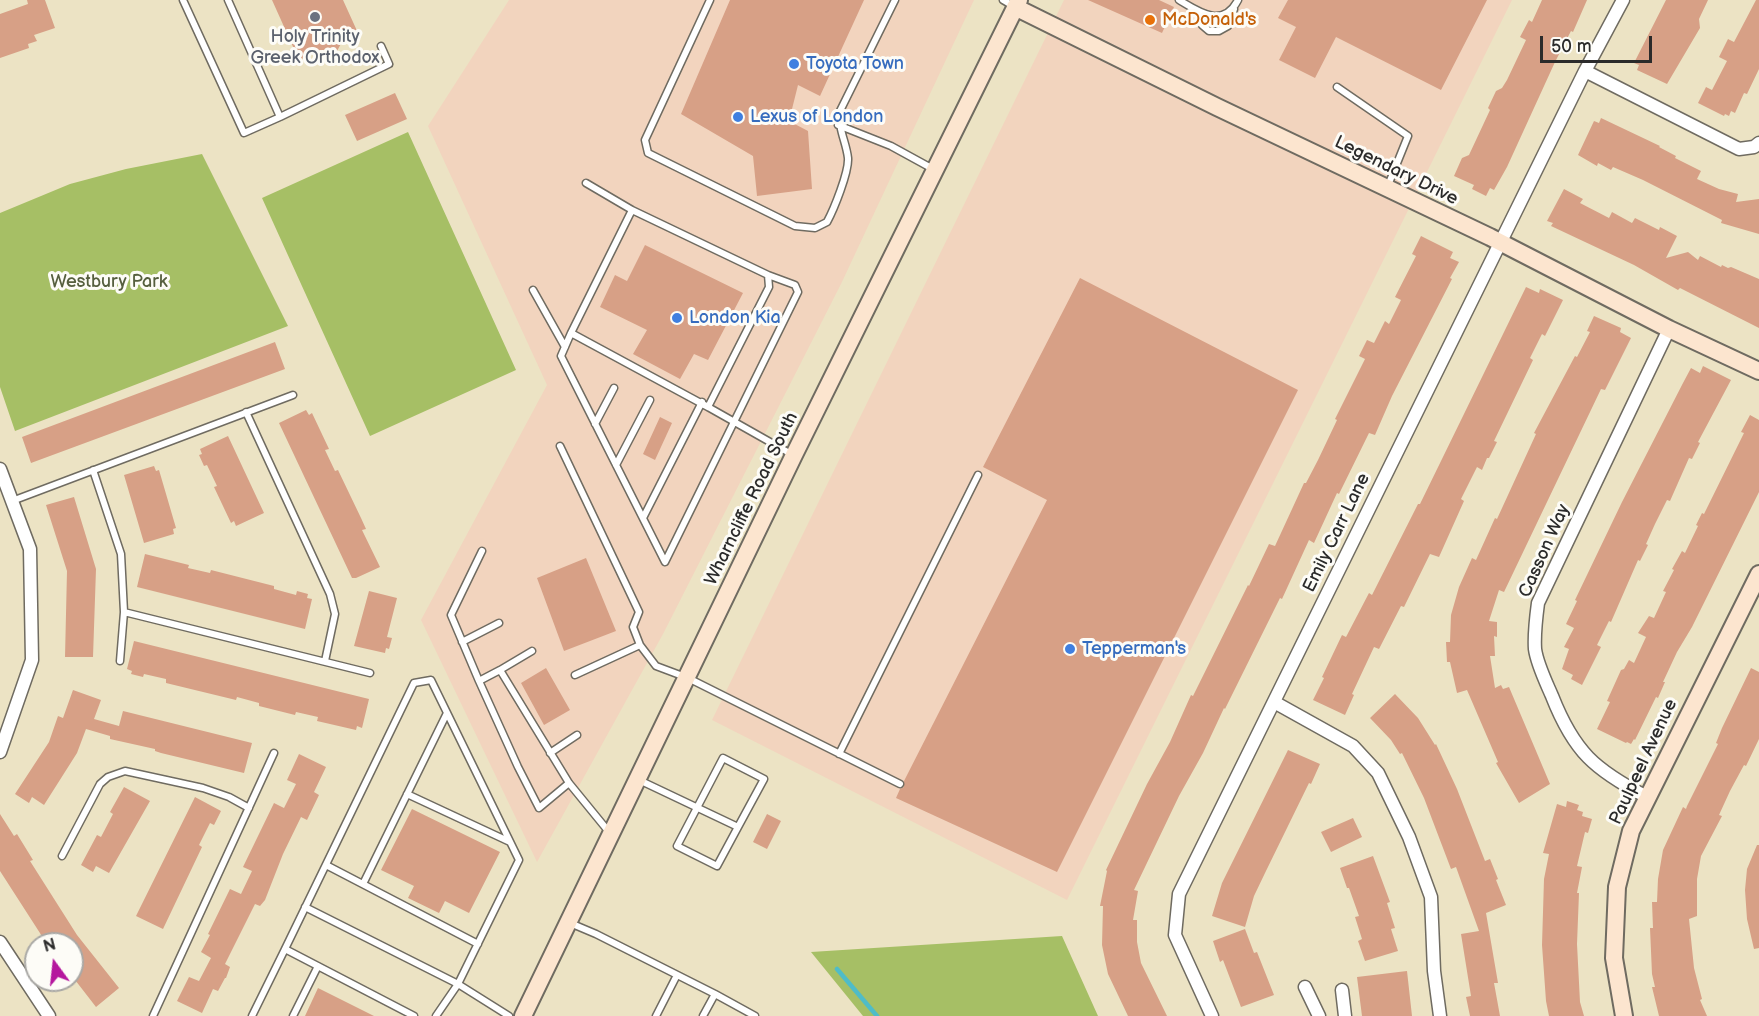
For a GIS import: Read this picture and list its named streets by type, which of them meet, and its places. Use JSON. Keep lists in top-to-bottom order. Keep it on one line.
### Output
{"streets":{"street":["Legendary Drive","Wharncliffe Road South","Emily Carr Lane","Casson Way","Paulpeel Avenue"]},"crossings":[["Legendary Drive","Wharncliffe Road South"],["Legendary Drive","Emily Carr Lane"],["Legendary Drive","Casson Way"],["Casson Way","Paulpeel Avenue"]],"parks":["Westbury Park"],"places":["Holy Trinity Greek Orthodox","McDonald's","Toyota Town","Lexus of London","London Kia","Tepperman's"],"scale_bar":"50 m","north":"top"}
